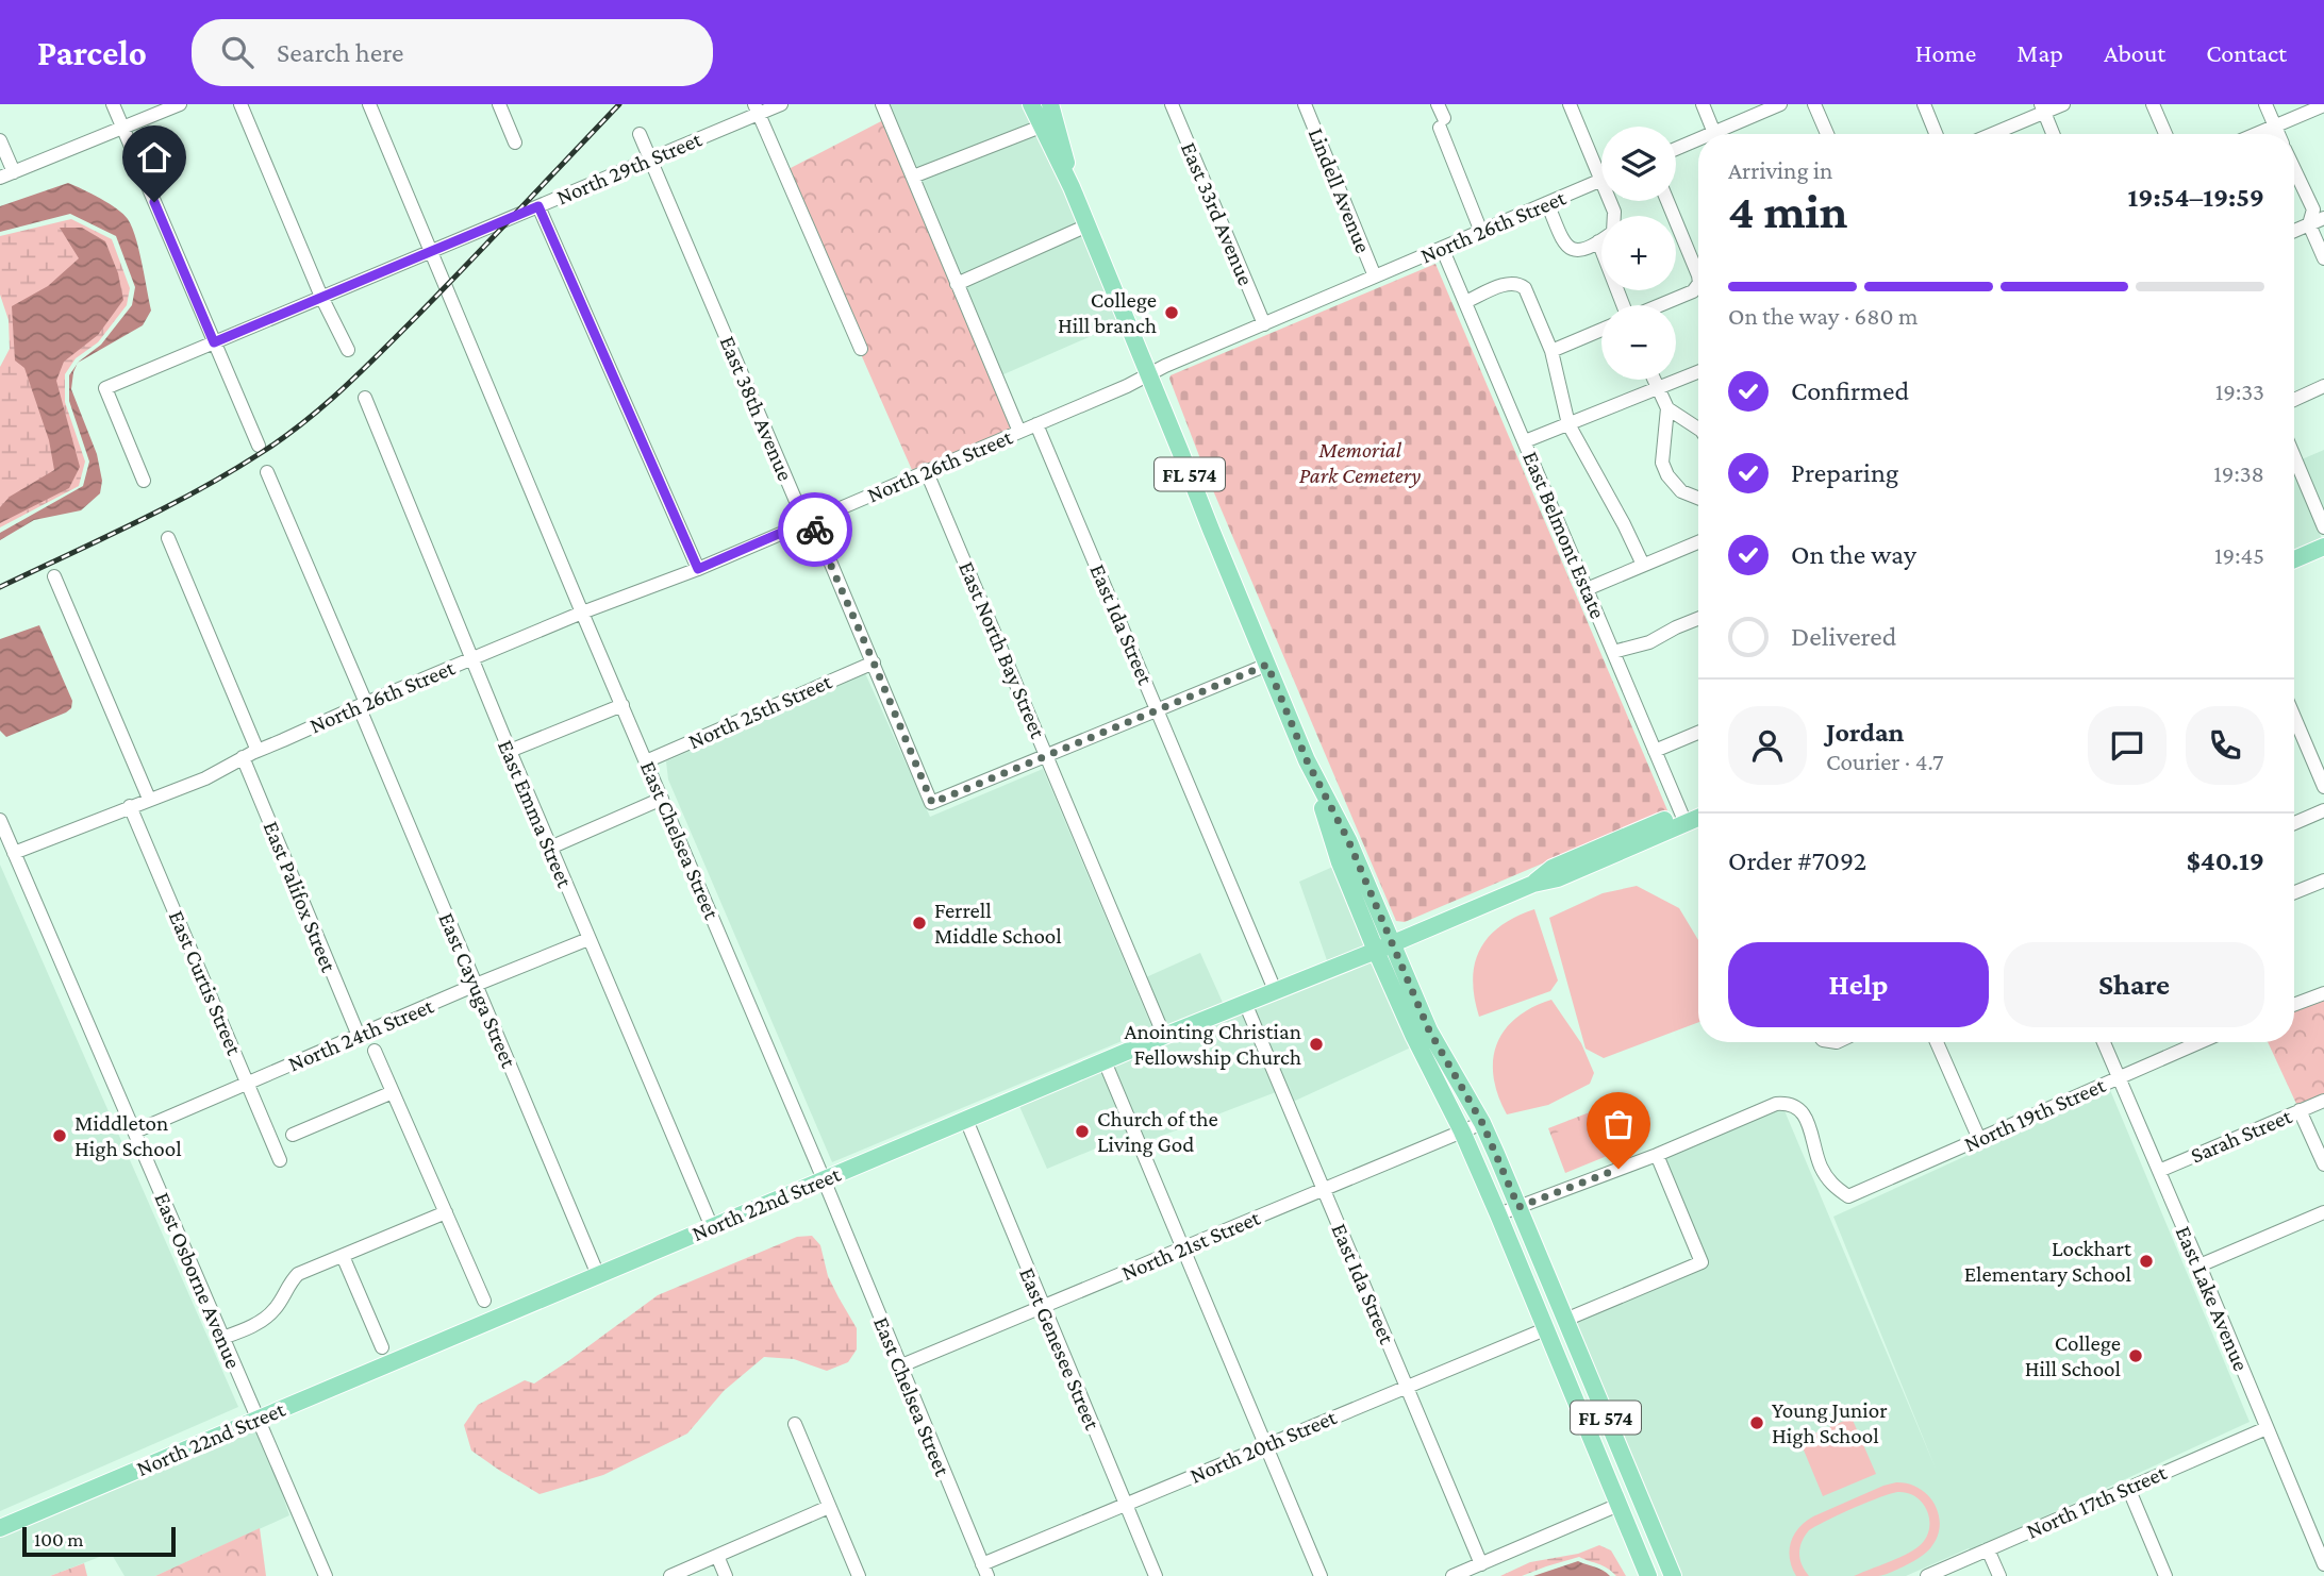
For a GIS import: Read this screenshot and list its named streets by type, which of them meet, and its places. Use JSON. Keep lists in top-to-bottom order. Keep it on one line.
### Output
{"streets":{"main road":["FL 574","North 22nd Street"],"street":["North 29th Street","Lindell Avenue","East 33rd Avenue","North 26th Street","East 38th Avenue","East Belmont Estate","East Ida Street","East North Bay Street","North 25th Street","East Emma Street","East Chelsea Street","East Palifox Street","East Curtis Street","East Cayuga Street","North 24th Street","North 19th Street","Sarah Street","North 21st Street","East Osborne Avenue","East Lake Avenue","East Genesee Street","North 20th Street","North 17th Street"]},"crossings":[["North 29th Street","East 38th Avenue"],["North 29th Street","East Chelsea Street"],["Lindell Avenue","North 26th Street"],["East 33rd Avenue","North 26th Street"],["North 26th Street","East 38th Avenue"],["North 26th Street","FL 574"],["North 26th Street","East Belmont Estate"],["North 26th Street","East Ida Street"],["North 26th Street","East North Bay Street"],["North 26th Street","East Emma Street"],["North 26th Street","East Chelsea Street"],["North 26th Street","East Palifox Street"],["North 26th Street","East Curtis Street"],["North 26th Street","East Cayuga Street"],["North 26th Street","East Osborne Avenue"],["East 38th Avenue","East North Bay Street"],["East 38th Avenue","North 25th Street"],["FL 574","North 22nd Street"],["FL 574","North 21st Street"],["FL 574","North 20th Street"],["East Belmont Estate","North 22nd Street"],["East Ida Street","North 22nd Street"],["East Ida Street","North 21st Street"],["East Ida Street","North 20th Street"],["East North Bay Street","North 22nd Street"],["North 25th Street","East Chelsea Street"],["East Emma Street","North 24th Street"],["East Emma Street","North 22nd Street"],["East Chelsea Street","North 22nd Street"],["East Chelsea Street","North 21st Street"],["East Chelsea Street","North 20th Street"],["East Palifox Street","North 24th Street"],["East Curtis Street","North 24th Street"],["East Cayuga Street","North 24th Street"],["East Cayuga Street","North 22nd Street"],["North 24th Street","East Osborne Avenue"],["North 19th Street","East Lake Avenue"],["Sarah Street","East Lake Avenue"],["North 22nd Street","East Osborne Avenue"],["North 22nd Street","East Genesee Street"],["North 21st Street","East Genesee Street"],["East Lake Avenue","North 17th Street"],["East Genesee Street","North 20th Street"]],"parks":["Memorial Park Cemetery"],"places":["College Hill branch","Ferrell Middle School","Anointing Christian Fellowship Church","Church of the Living God","Middleton High School","Lockhart Elementary School","College Hill School","Young Junior High School"],"scale_bar":"100 m","page":{"header":"Parcelo","search":"Search here","nav":["Home","Map","About","Contact"],"map_buttons":["+","−"],"heading":["4 min","Arriving in","19:54–19:59"],"panel":["Jordan","Courier · 4.7","Order #7092","$40.19"],"bar":"On the way · 680 m","list":[["Confirmed","19:33"],["Preparing","19:38"],["On the way","19:45"],"Delivered"],"buttons":["Help","Share"],"scale":"100 m"}}
